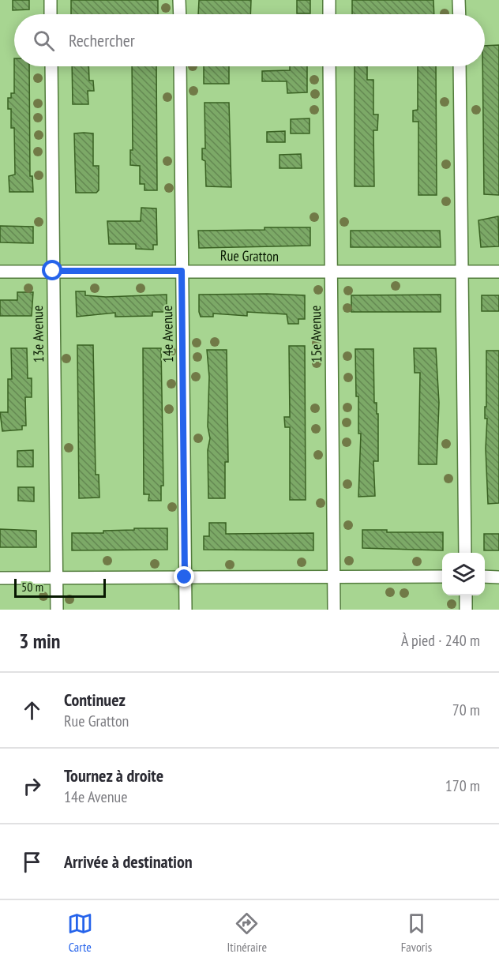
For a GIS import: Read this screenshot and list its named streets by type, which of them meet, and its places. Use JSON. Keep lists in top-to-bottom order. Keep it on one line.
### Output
{"streets":{"street":["Rue Gratton","13e Avenue","14e Avenue","15e Avenue"]},"crossings":[["Rue Gratton","13e Avenue"],["Rue Gratton","14e Avenue"],["Rue Gratton","15e Avenue"]],"scale_bar":"50 m","page":{"search":"Rechercher","scale":"50 m","heading":["3 min","À pied · 240 m"],"list":[["Continuez","Rue Gratton","70 m"],["Tournez à droite","14e Avenue","170 m"],"Arrivée à destination"],"nav":["Carte","Itinéraire","Favoris"]}}
